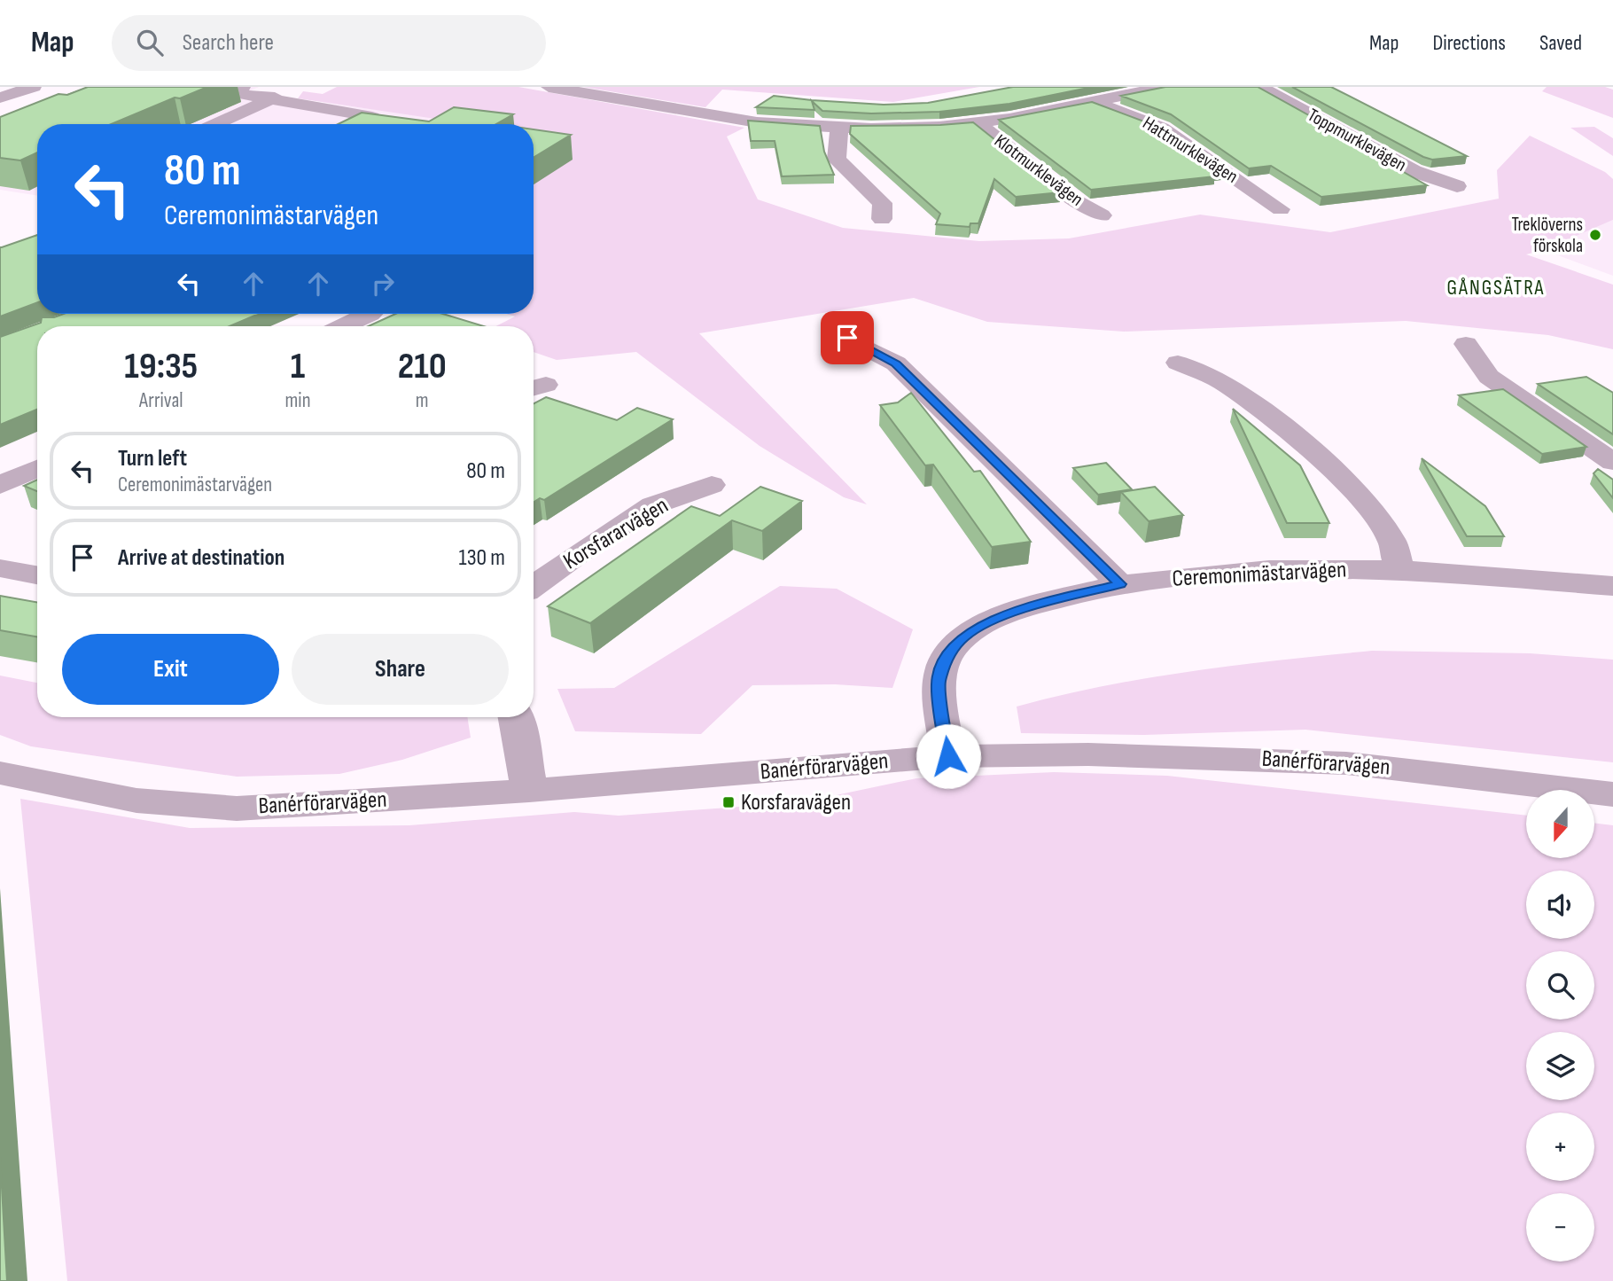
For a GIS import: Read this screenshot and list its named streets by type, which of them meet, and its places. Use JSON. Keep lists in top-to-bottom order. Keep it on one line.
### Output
{"streets":{"street":["Toppmurklevägen","Hattmurklevägen","Klotmurklevägen","Korsfararvägen","Ceremonimästarvägen","Banérförarvägen"]},"crossings":[["Ceremonimästarvägen","Banérförarvägen"]],"districts":["GÅNGSÄTRA"],"places":{"other":["Treklöverns förskola"],"transit":["Korsfaravägen"]},"north":"bottom","page":{"header":"Map","search":"Search here","nav":["Map","Directions","Saved"],"turn":["80 m","Ceremonimästarvägen"],"eta":["19:35","Arrival","1","min","210","m"],"list":[{"name":"Turn left","note":"Ceremonimästarvägen","value":"80 m"},{"name":"Arrive at destination","value":"130 m"}],"buttons":["Exit","Share"],"map_buttons":["+","−"]}}
